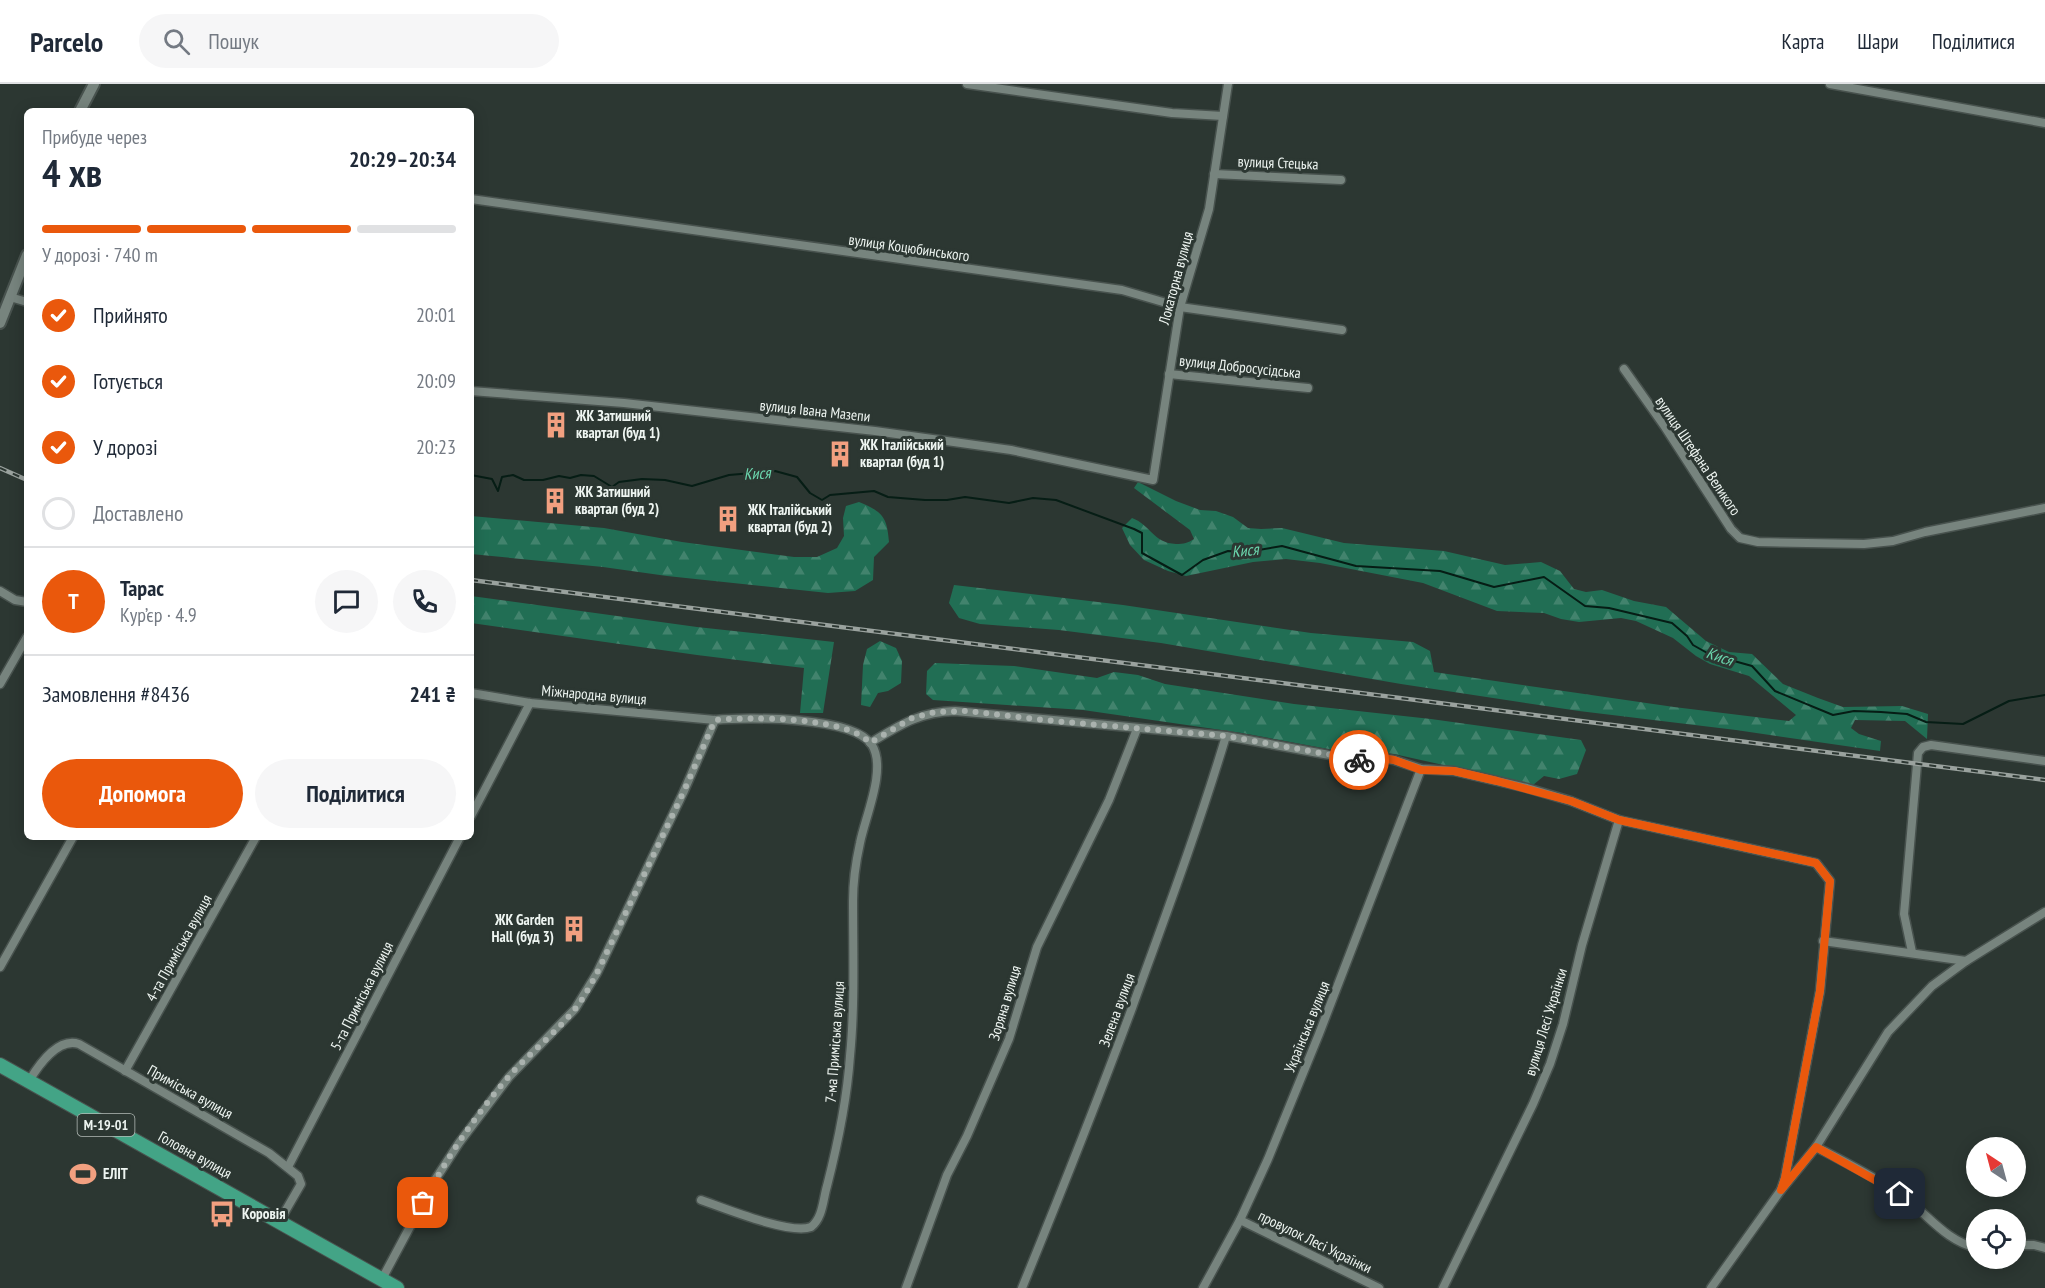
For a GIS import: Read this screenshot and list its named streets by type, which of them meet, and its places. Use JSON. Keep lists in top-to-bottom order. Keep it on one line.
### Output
{"streets":{"main road":["М-19-01","Головна вулиця"],"street":["вулиця Стецька","вулиця Коцюбинського","Локаторна вулиця","вулиця Добросусідська","вулиця Івана Мазепи","вулиця Штефана Великого","Міжнародна вулиця","4-та Приміська вулиця","5-та Приміська вулиця","Зоряна вулиця","Зелена вулиця","вулиця Лесі Українки","Українська вулиця","7-ма Приміська вулиця","Приміська вулиця","провулок Лесі Українки"]},"crossings":[["вулиця Стецька","Локаторна вулиця"],["вулиця Коцюбинського","Локаторна вулиця"],["Локаторна вулиця","вулиця Добросусідська"],["Локаторна вулиця","вулиця Івана Мазепи"],["Міжнародна вулиця","7-ма Приміська вулиця"],["4-та Приміська вулиця","Приміська вулиця"],["5-та Приміська вулиця","Приміська вулиця"],["Українська вулиця","провулок Лесі Українки"],["Приміська вулиця","Головна вулиця"],["М-19-01","Головна вулиця"]],"water":["Кися"],"places":{"building":["ЖК Затишний квартал (буд 1)","ЖК Італійський квартал (буд 1)","ЖК Затишний квартал (буд 2)","ЖК Італійський квартал (буд 2)","ЖК Garden Hall (буд 3)"],"sports":["ЕЛІТ"],"bus stop":["Коровія"]},"north":"top left","page":{"header":"Parcelo","search":"Пошук","nav":["Карта","Шари","Поділитися"],"heading":["4 хв","Прибуде через","20:29–20:34"],"panel":["Тарас","Кур’єр · 4.9","Замовлення #8436","241 ₴"],"bar":"У дорозі · 740 m","list":[["Прийнято","20:01"],["Готується","20:09"],["У дорозі","20:23"],"Доставлено"],"round":"Т","buttons":["Допомога","Поділитися"]}}
